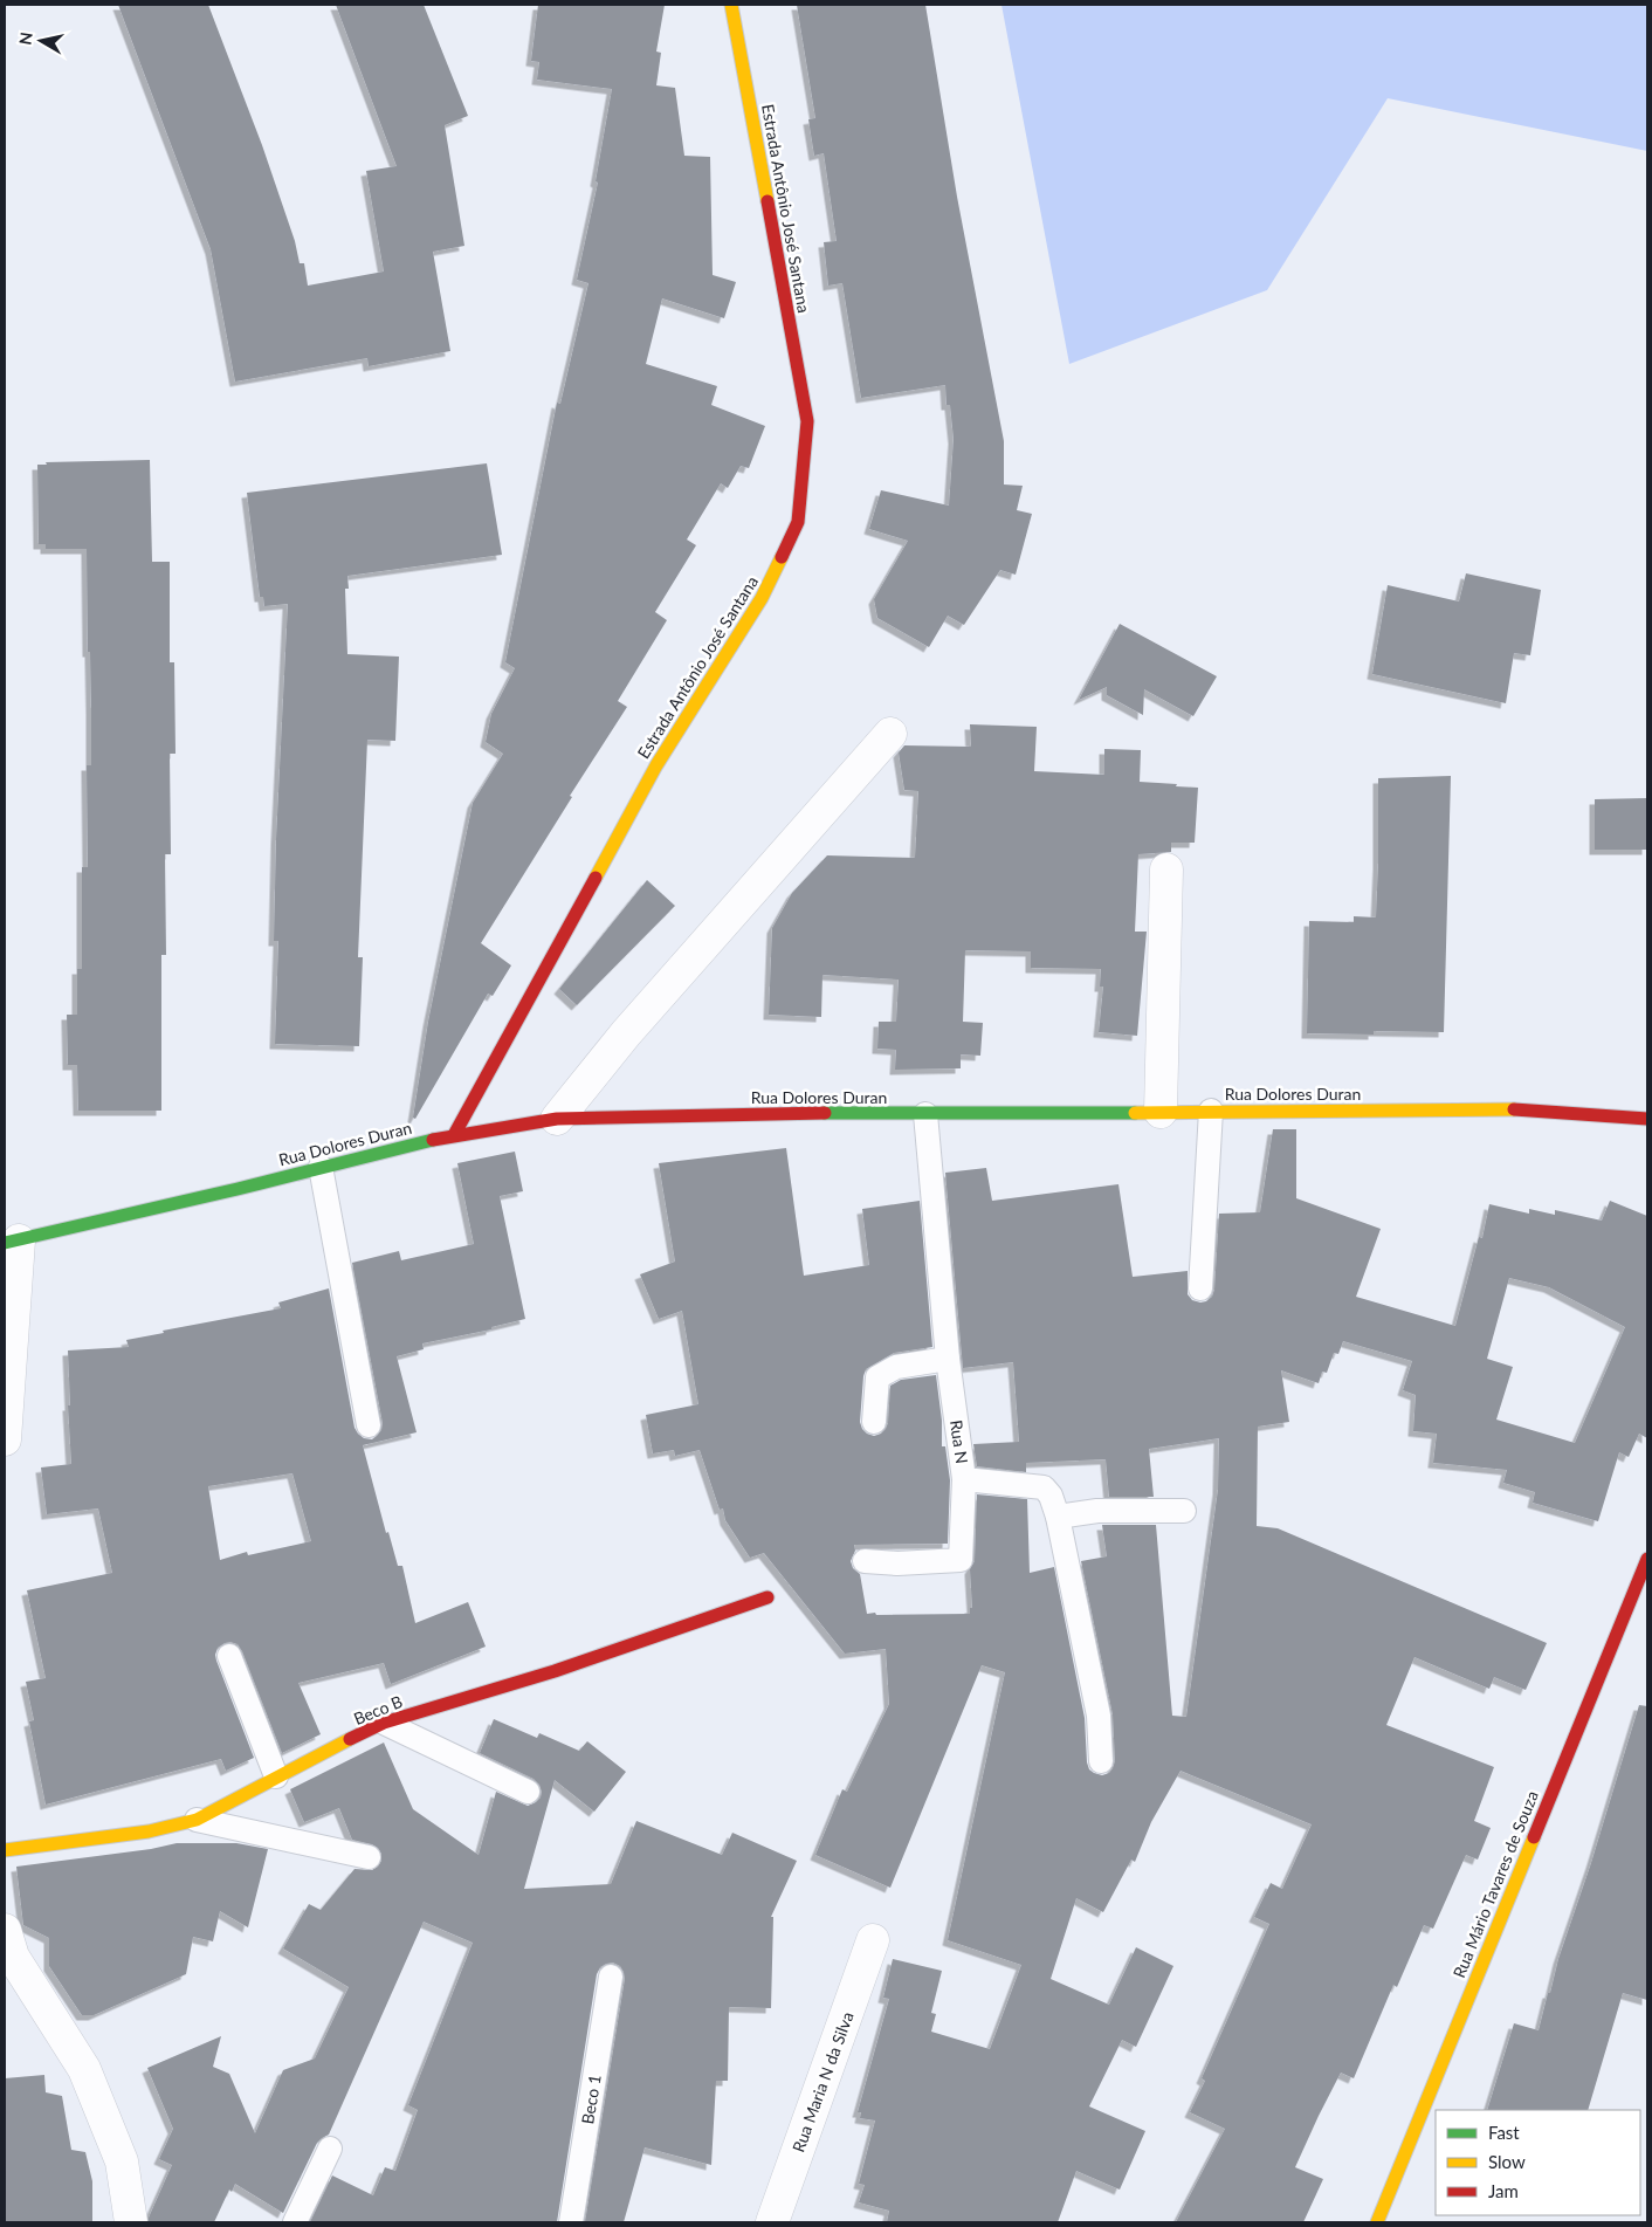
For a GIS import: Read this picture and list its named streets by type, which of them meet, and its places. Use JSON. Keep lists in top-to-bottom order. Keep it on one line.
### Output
{"streets":{"street":["Estrada Antônio José Santana","Rua Dolores Duran","Beco B","Rua Mário Tavares de Souza","Rua Maria N da Silva"],"lane":["Rua N","Beco 1"]},"crossings":[["Estrada Antônio José Santana","Rua Dolores Duran"],["Rua Dolores Duran","Rua N"]],"legend":["Fast","Slow","Jam"],"north":"left"}
